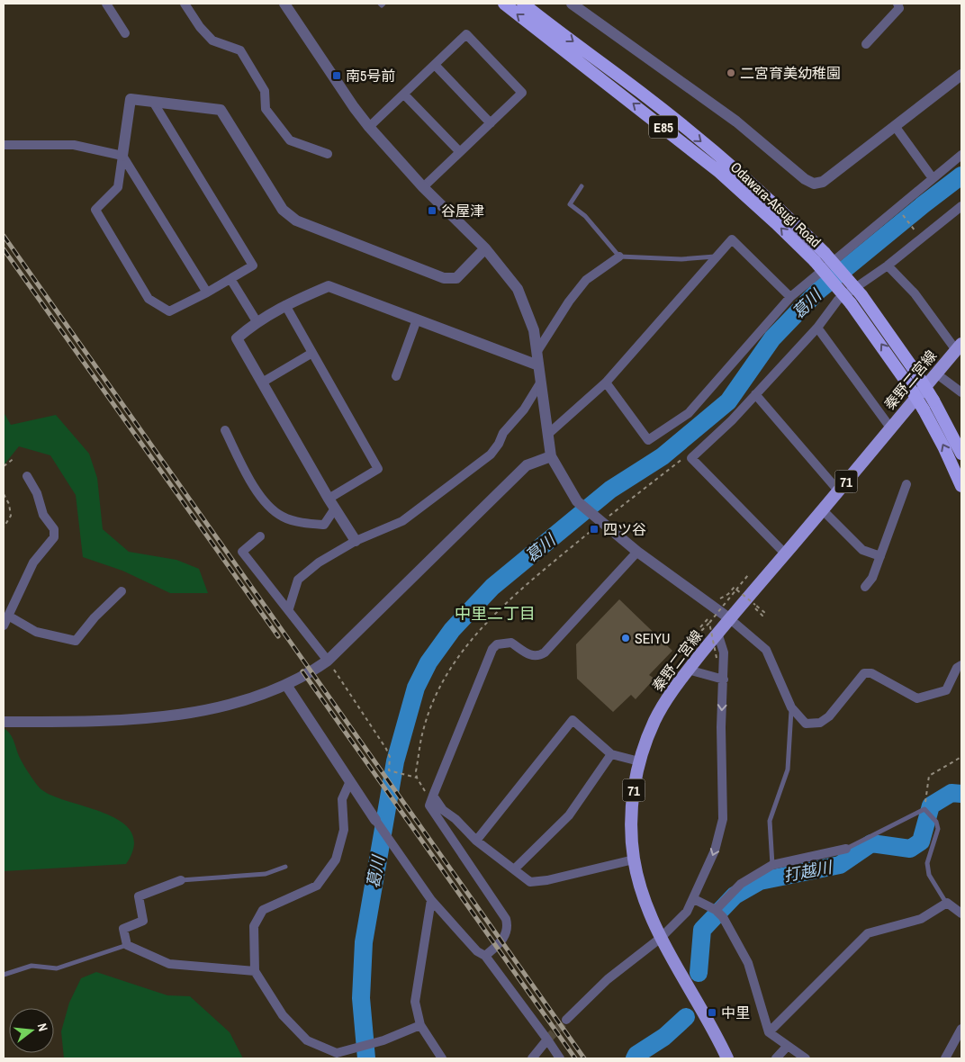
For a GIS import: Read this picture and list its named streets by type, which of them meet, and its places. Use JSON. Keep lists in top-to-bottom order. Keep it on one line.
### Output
{"streets":{"highway":["E85","Odawara-Atsugi Road"],"main road":["秦野二宮線","71"]},"districts":["中里二丁目"],"water":["葛川","打越川"],"places":{"other":["二宮育美幼稚園","SEIYU"],"transit":["南5号前","谷屋津","四ツ谷","中里"]},"north":"right"}
